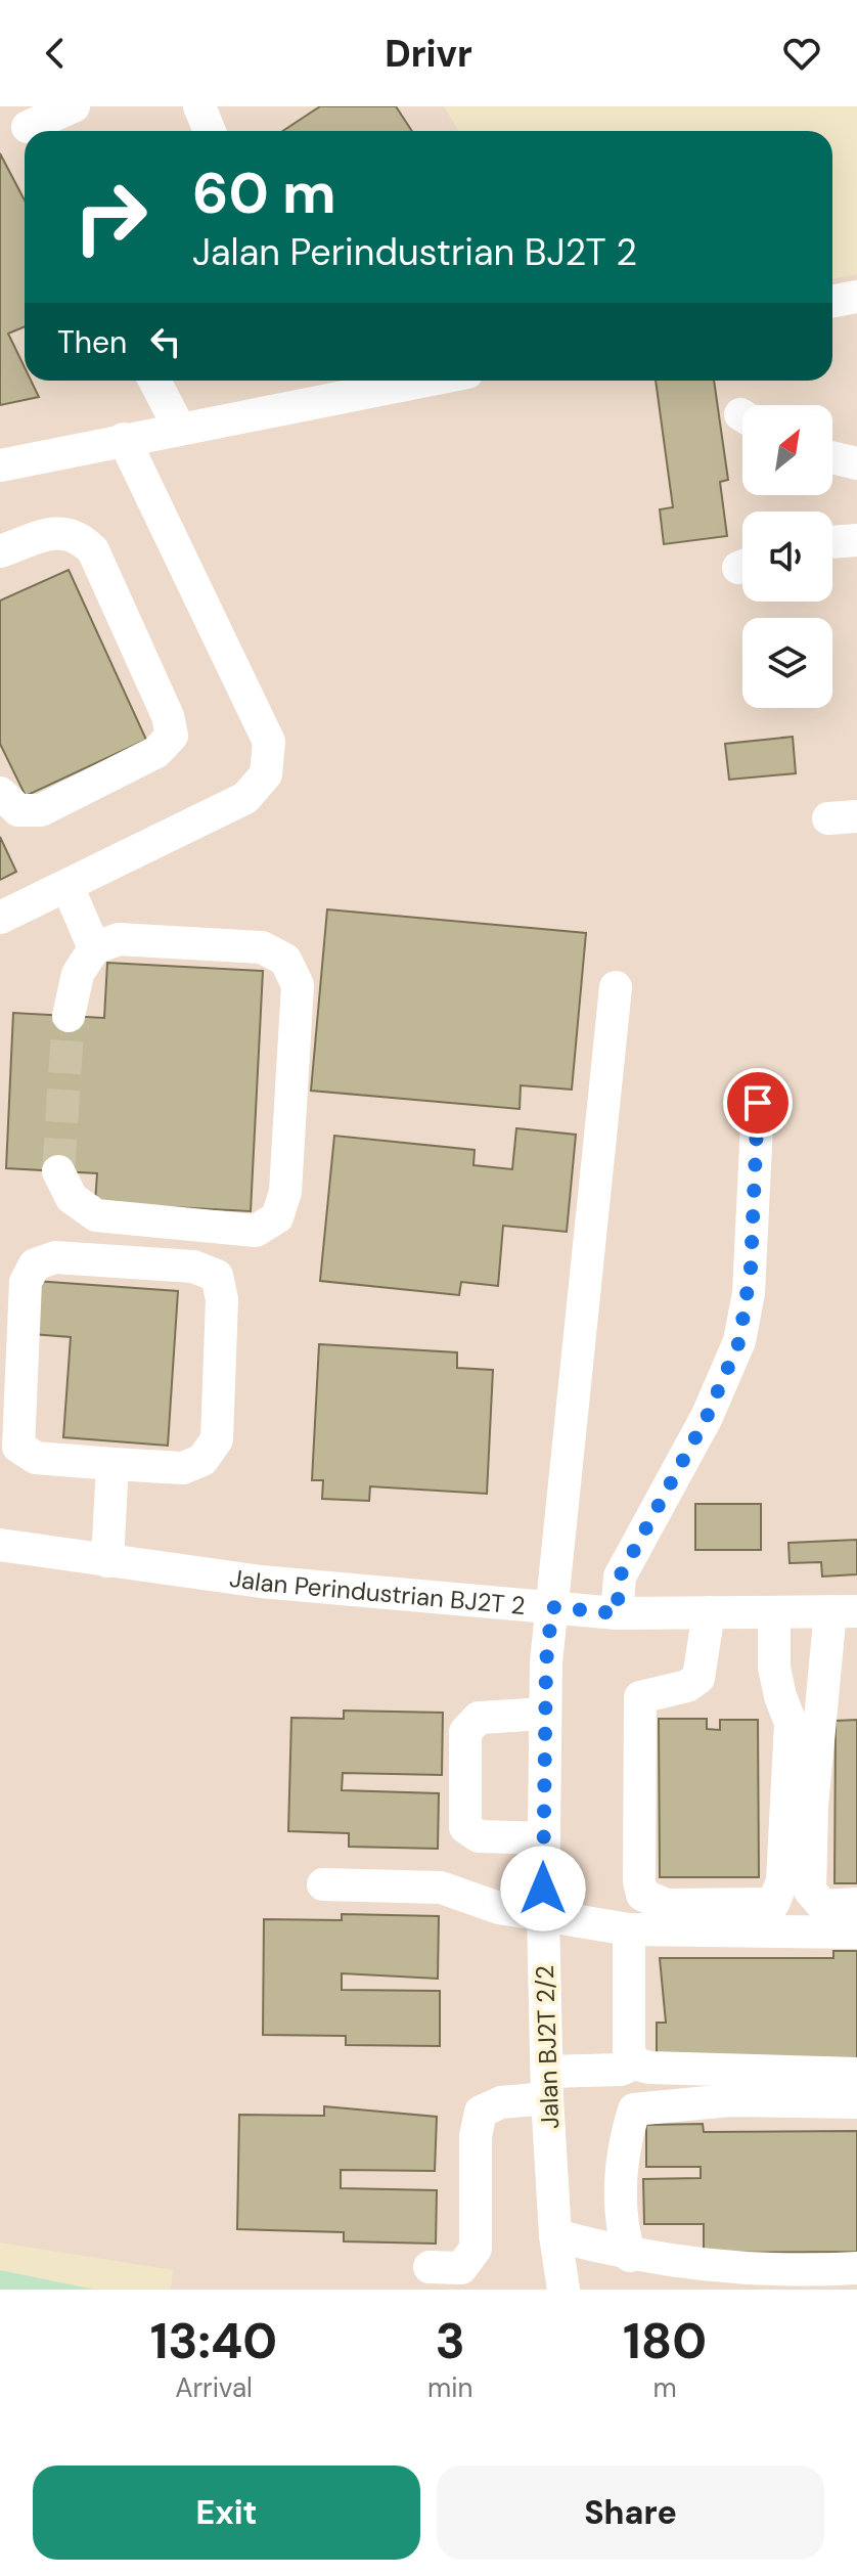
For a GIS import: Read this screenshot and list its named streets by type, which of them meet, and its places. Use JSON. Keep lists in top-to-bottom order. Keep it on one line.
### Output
{"streets":{"street":["Jalan Perindustrian BJ2T 2","Jalan BJ2T 2/2"]},"crossings":[["Jalan Perindustrian BJ2T 2","Jalan BJ2T 2/2"]],"north":"top right","page":{"header":"Drivr","turn":["60 m","Jalan Perindustrian BJ2T 2"],"then":"Then","eta":["13:40","Arrival","3","min","180","m"],"buttons":["Exit","Share"]}}
